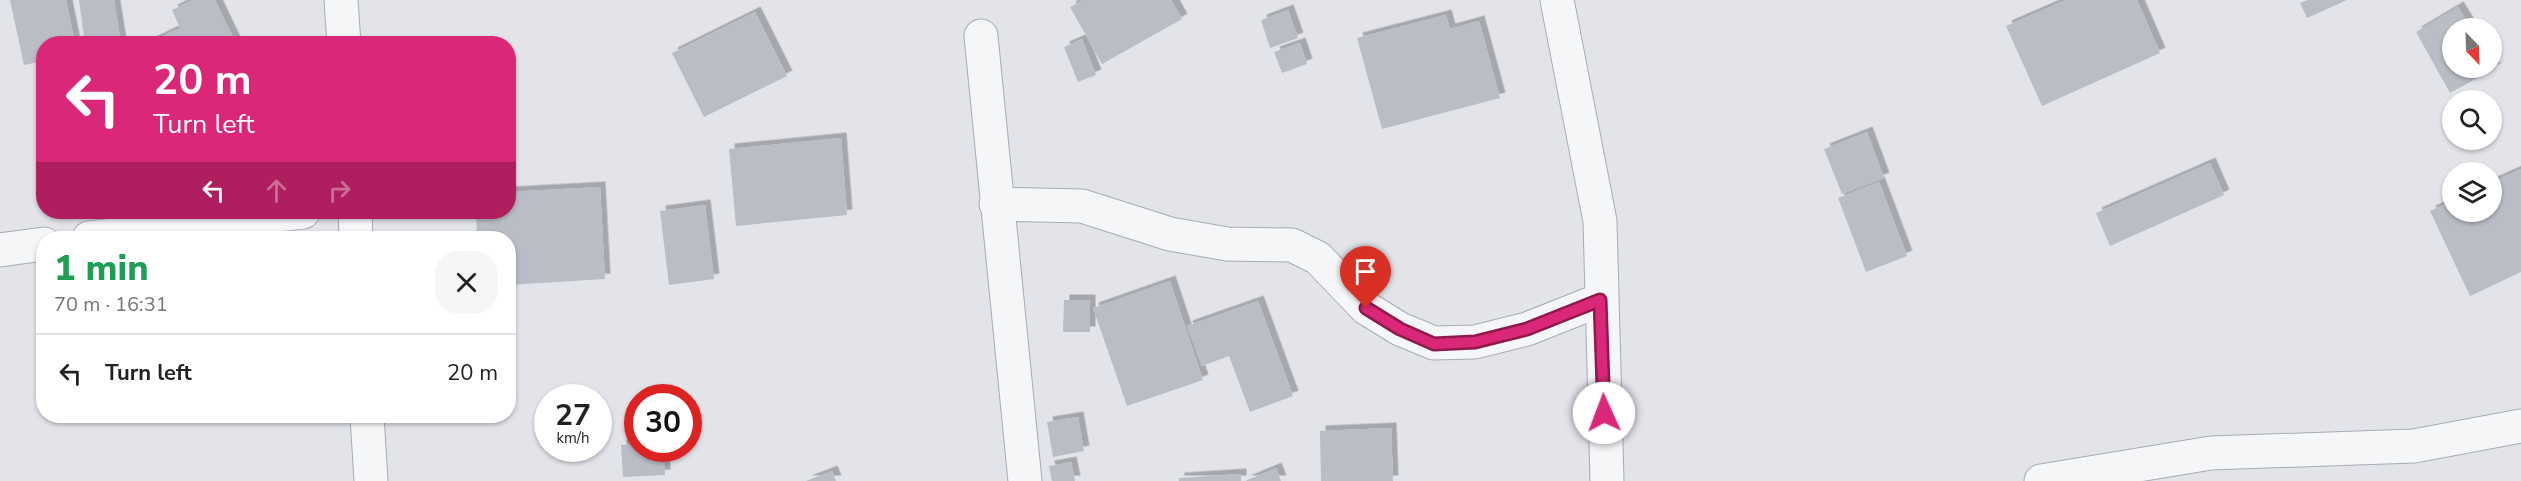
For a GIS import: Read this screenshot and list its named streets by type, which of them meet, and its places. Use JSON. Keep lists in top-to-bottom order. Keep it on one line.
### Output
{"north":"bottom right","page":{"turn":["20 m","Turn left"],"heading":["1 min","70 m · 16:31"],"list":[{"name":"Turn left","value":"20 m"}],"speed":"27 km/h","limit":"30"}}
